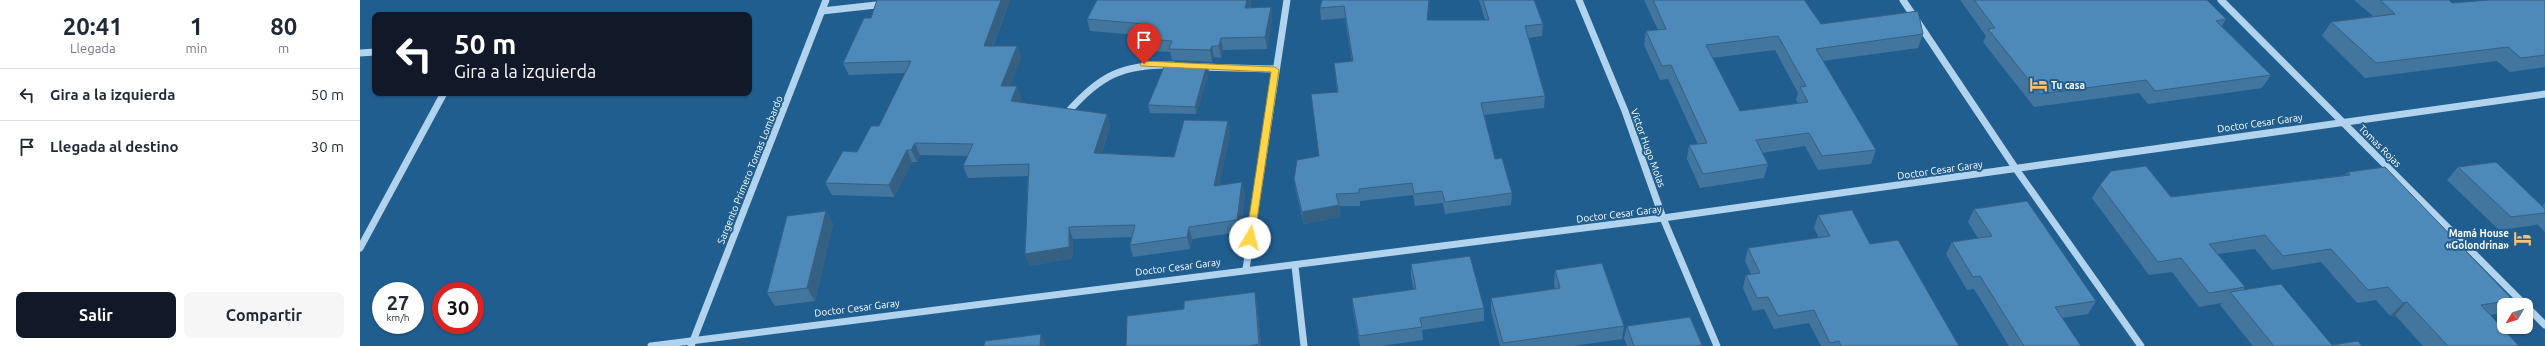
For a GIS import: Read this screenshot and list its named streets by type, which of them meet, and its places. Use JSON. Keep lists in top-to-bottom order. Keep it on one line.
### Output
{"streets":{"street":["Doctor Cesar Garay","Tomas Rojas","Victor Hugo Molas","Sargento Primero Tomas Lombardo"]},"crossings":[["Doctor Cesar Garay","Tomas Rojas"],["Doctor Cesar Garay","Victor Hugo Molas"],["Doctor Cesar Garay","Sargento Primero Tomas Lombardo"]],"places":{"hotel":["Tu casa","Mamá House «Golondrina»"]},"north":"bottom left","page":{"eta":["20:41","Llegada","1","min","80","m"],"turn":["50 m","Gira a la izquierda"],"list":[{"name":"Gira a la izquierda","value":"50 m"},{"name":"Llegada al destino","value":"30 m"}],"speed":"27 km/h","limit":"30","buttons":["Salir","Compartir"]}}
